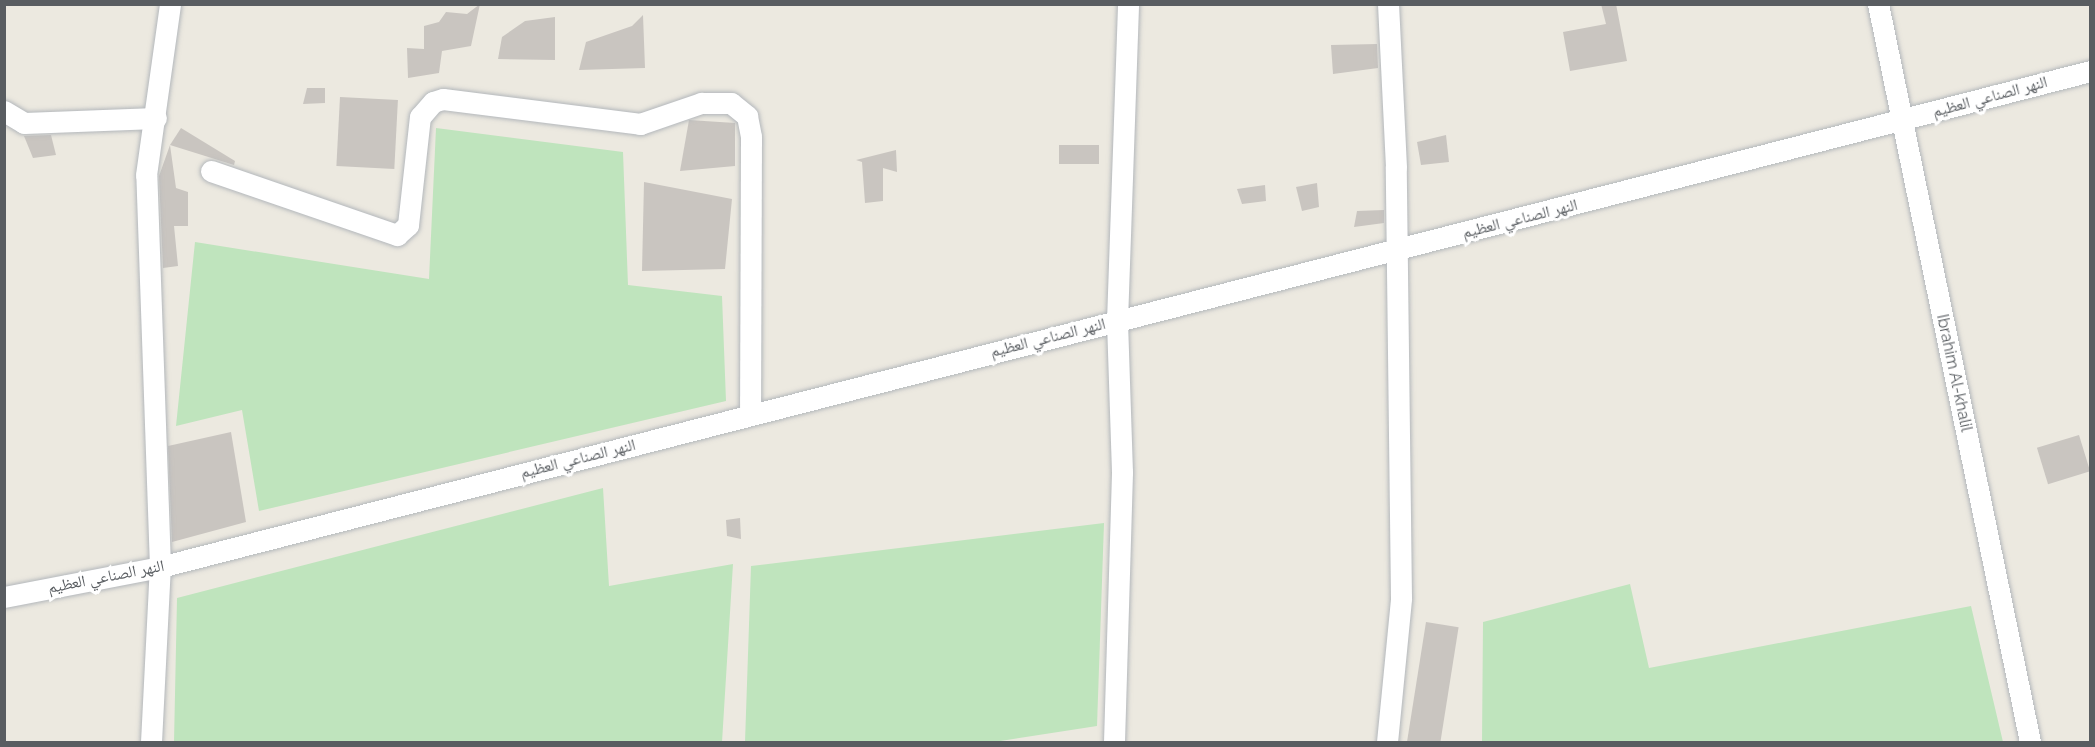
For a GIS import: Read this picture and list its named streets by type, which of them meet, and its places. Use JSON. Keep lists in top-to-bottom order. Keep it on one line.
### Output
{"streets":{"street":["النهر الصناعي العظيم","Ibrahim Al-khalil"]},"crossings":[["النهر الصناعي العظيم","Ibrahim Al-khalil"]]}
